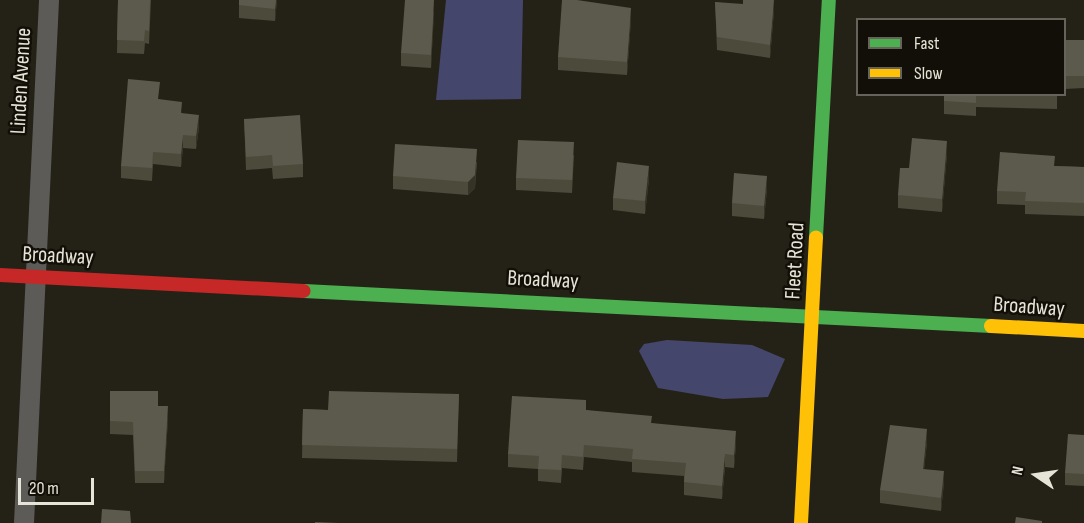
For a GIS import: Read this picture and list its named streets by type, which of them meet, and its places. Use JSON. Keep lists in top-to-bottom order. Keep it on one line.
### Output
{"streets":{"street":["Linden Avenue","Broadway","Fleet Road"]},"crossings":[["Linden Avenue","Broadway"],["Broadway","Fleet Road"]],"legend":["Fast","Slow"],"scale_bar":"20 m","north":"left"}
